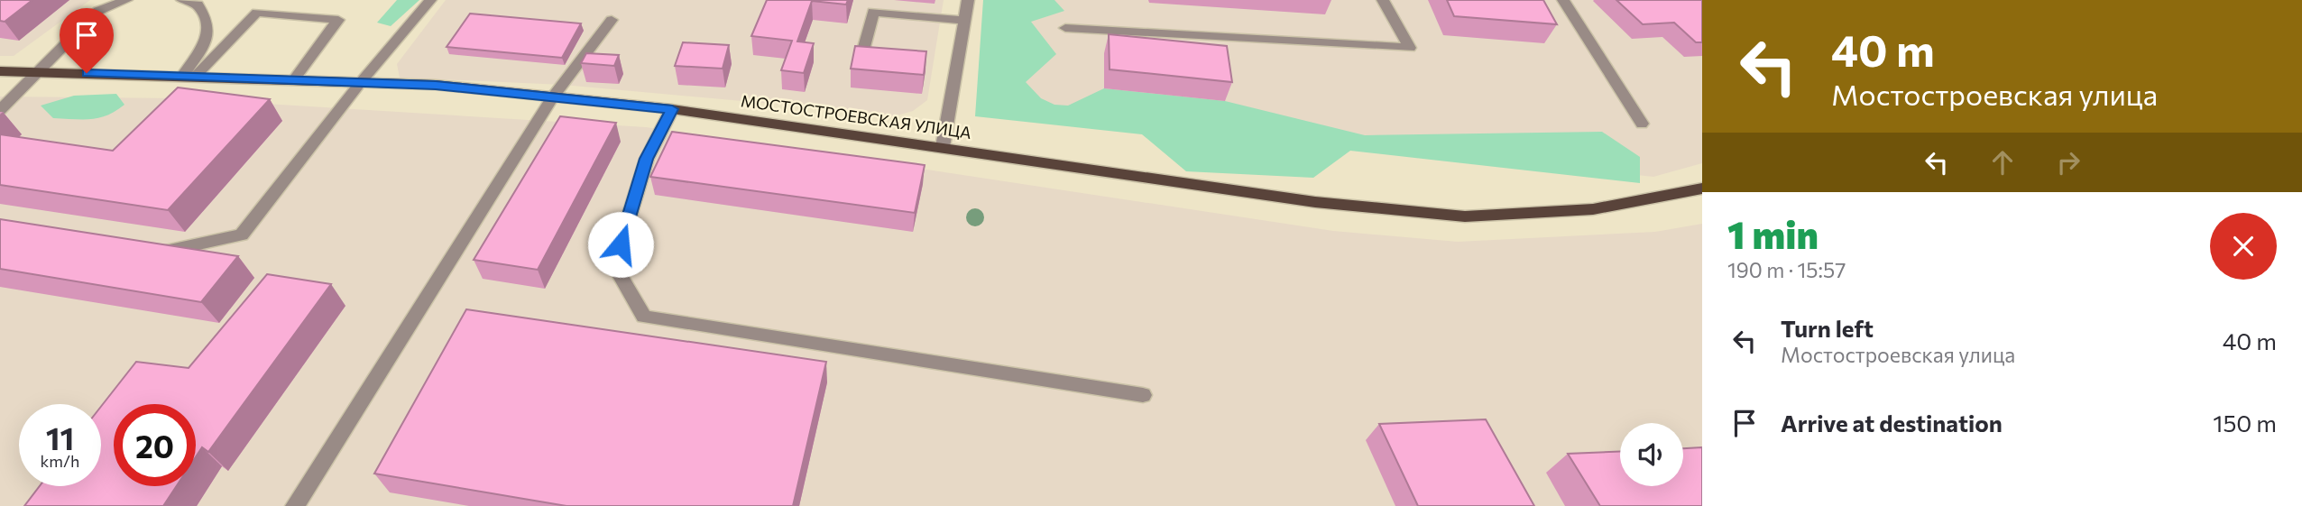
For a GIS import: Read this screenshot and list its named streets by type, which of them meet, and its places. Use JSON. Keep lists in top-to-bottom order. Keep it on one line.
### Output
{"streets":{"main road":["МОСТОСТРОЕВСКАЯ УЛИЦА"]},"page":{"turn":["40 m","Мостостроевская улица"],"heading":["1 min","190 m · 15:57"],"list":[{"name":"Turn left","note":"Мостостроевская улица","value":"40 m"},{"name":"Arrive at destination","value":"150 m"}],"speed":"11 km/h","limit":"20"}}
